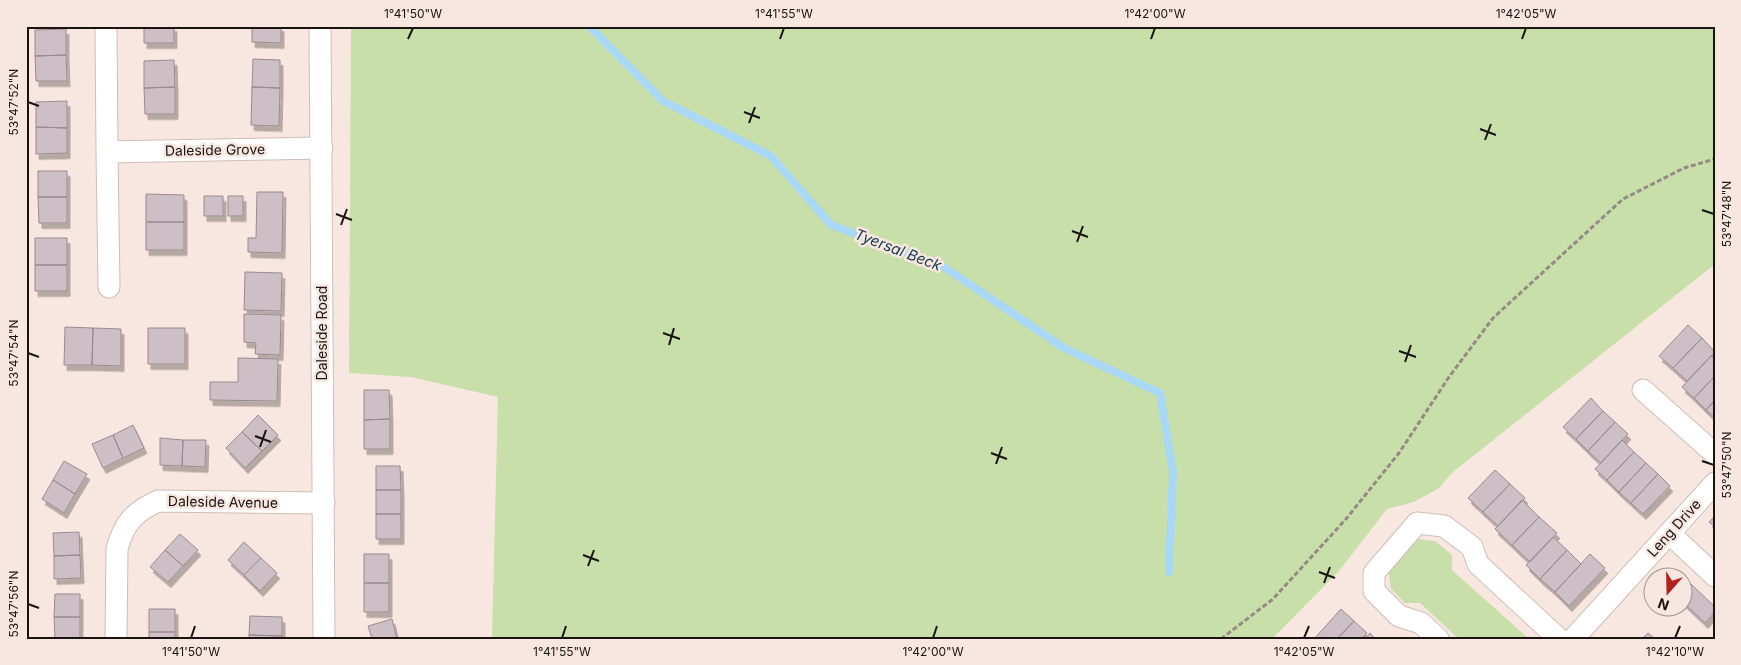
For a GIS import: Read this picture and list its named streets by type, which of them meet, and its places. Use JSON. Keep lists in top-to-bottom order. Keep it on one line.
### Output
{"streets":{"street":["Daleside Grove","Daleside Road","Daleside Avenue","Leng Drive"]},"crossings":[["Daleside Grove","Daleside Road"],["Daleside Road","Daleside Avenue"]],"water":["Tyersal Beck"],"north":"bottom","coordinates":["1°41'50\"W","1°41'55\"W","1°42'00\"W","1°42'05\"W","53°47'52\"N","53°47'48\"N","53°47'54\"N","53°47'50\"N","53°47'56\"N","1°42'10\"W"]}
